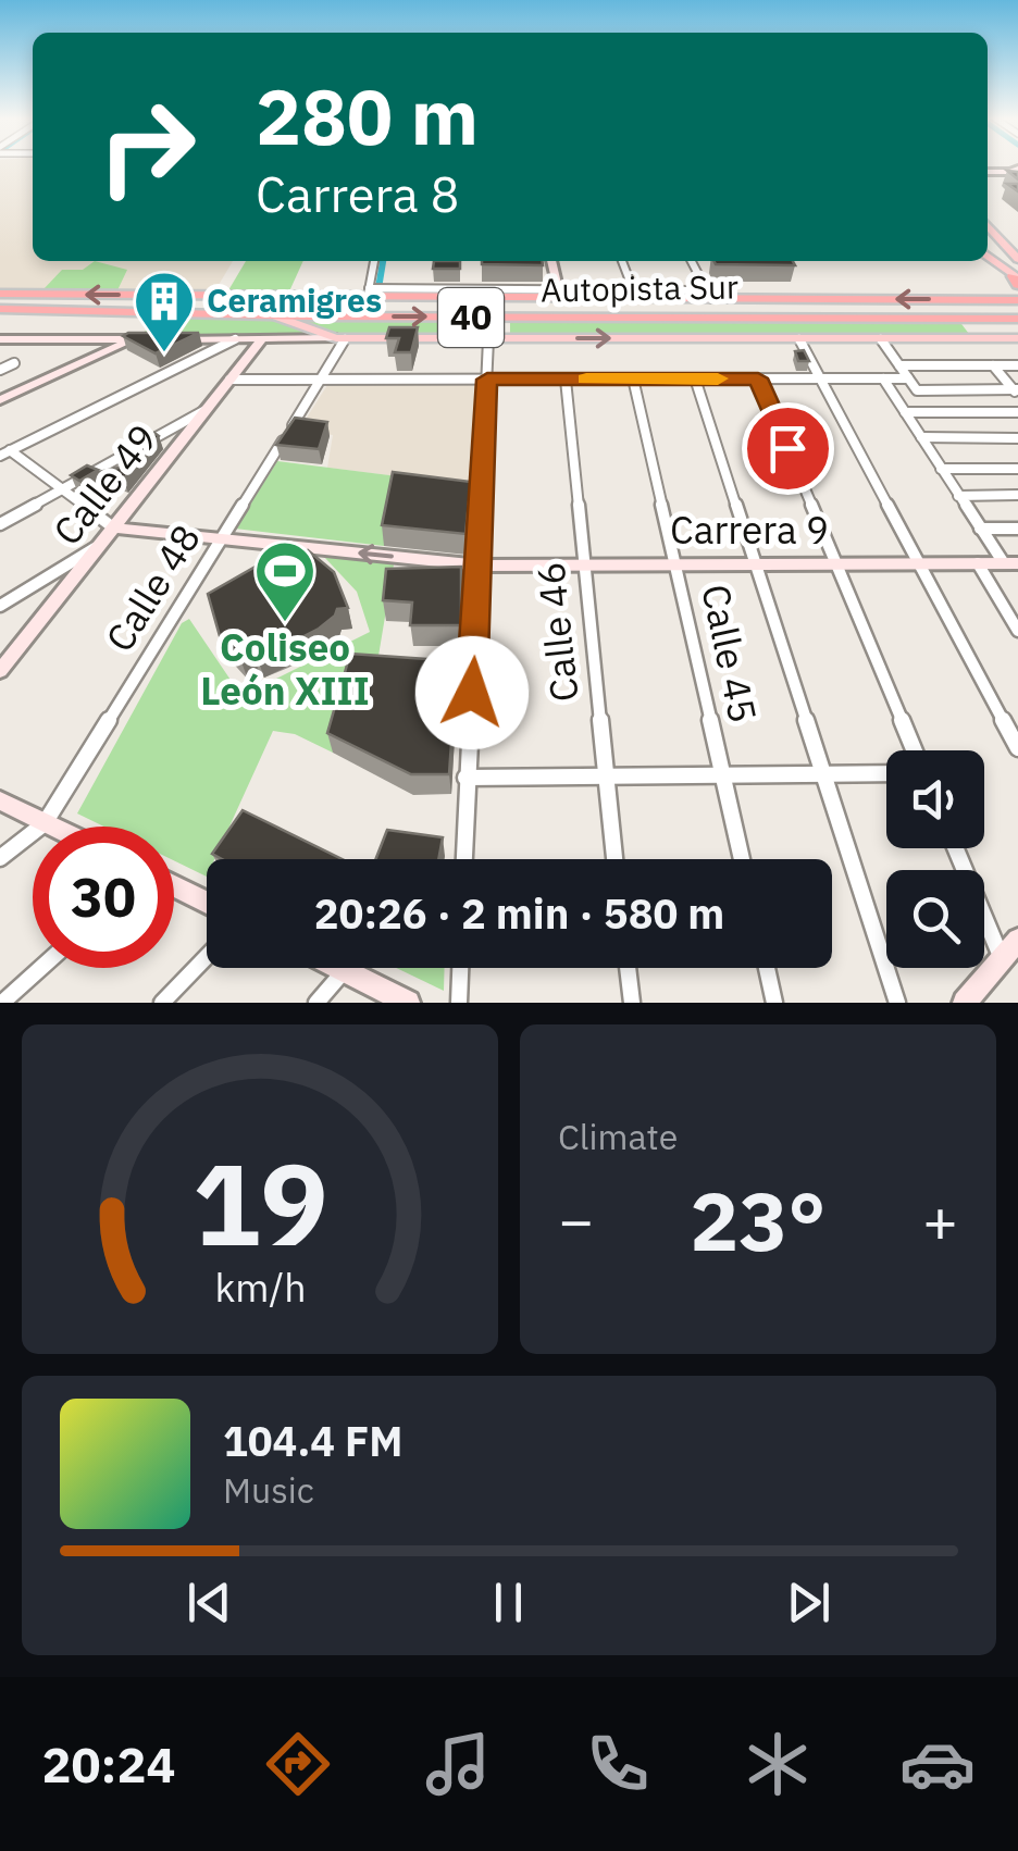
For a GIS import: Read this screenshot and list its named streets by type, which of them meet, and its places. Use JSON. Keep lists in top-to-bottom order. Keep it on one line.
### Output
{"streets":{"highway":["Autopista Sur","40"],"street":["Calle 49","Carrera 9","Calle 48","Calle 46","Calle 45"]},"crossings":[["Calle 49","Carrera 9"],["Carrera 9","Calle 48"],["Carrera 9","Calle 46"],["Carrera 9","Calle 45"]],"places":{"building":["Ceramigres"],"sports":["Coliseo León XIII"]},"page":{"turn":["280 m","Carrera 8"],"limit":"30","trip":"20:26 · 2 min · 580 m","tile":"Climate","heat":["−","23°","+"],"song":["104.4 FM","Music"],"tabs":"20:24","gauge":["19","km/h"]}}
